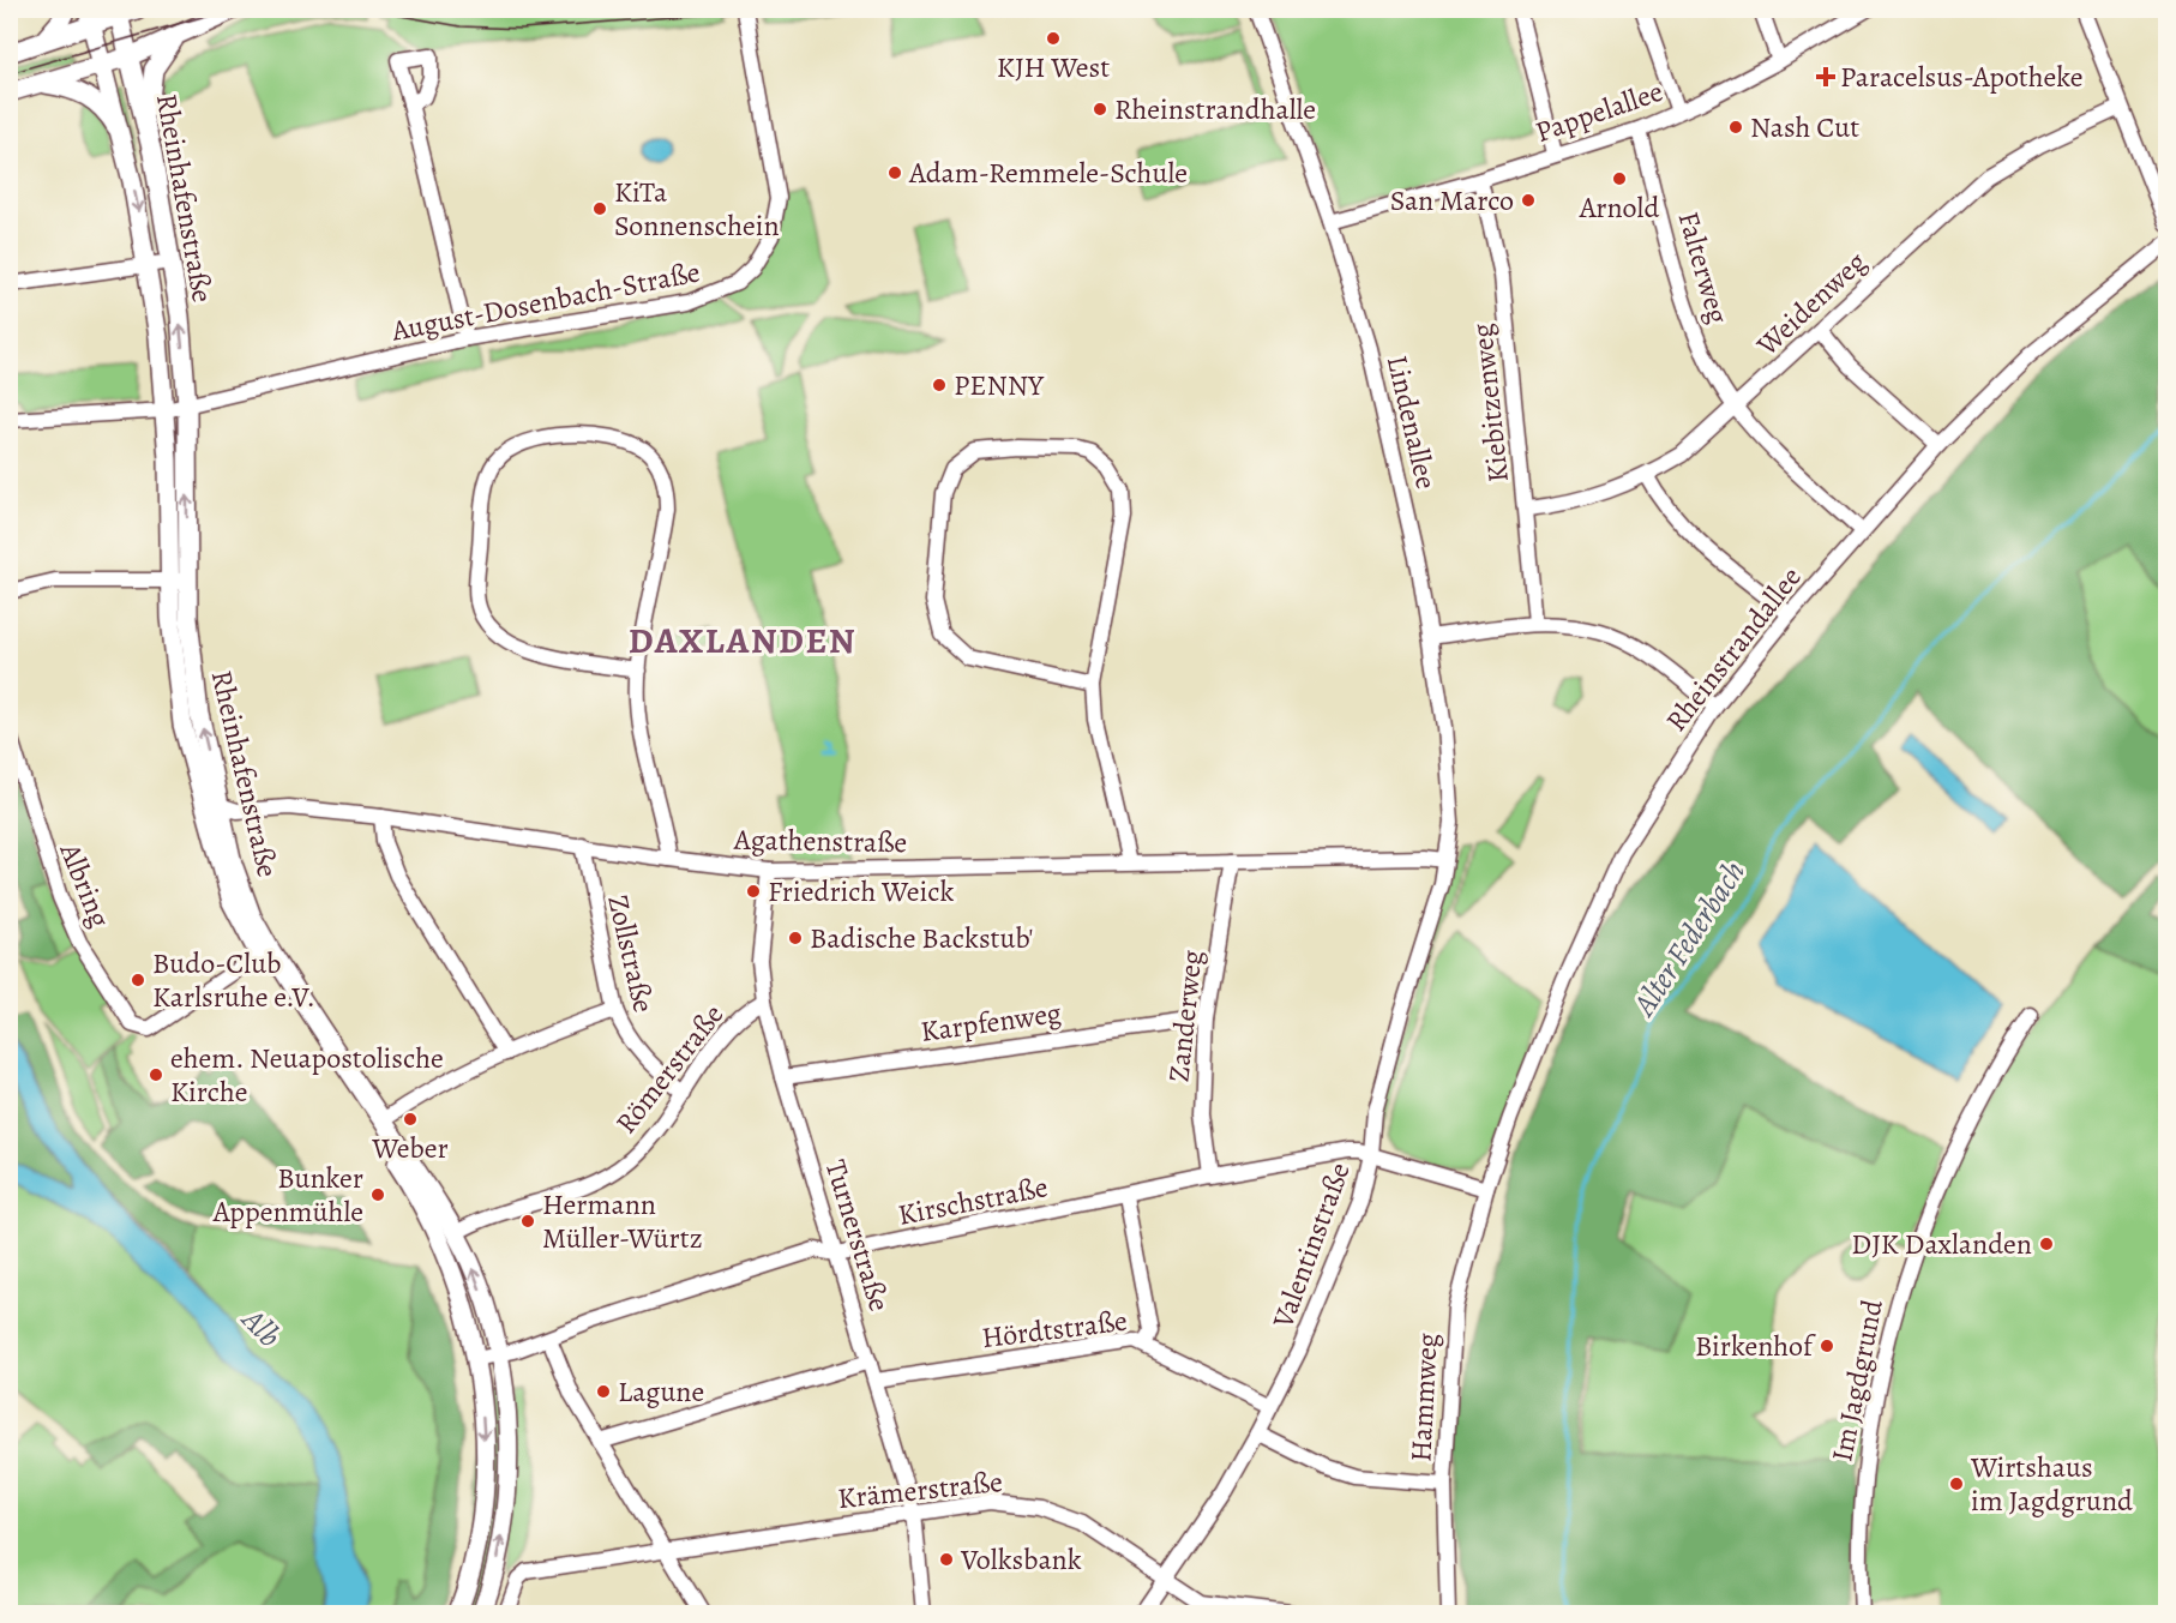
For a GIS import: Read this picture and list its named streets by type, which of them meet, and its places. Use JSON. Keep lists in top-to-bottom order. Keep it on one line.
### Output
{"streets":{"main road":["Rheinhafenstraße"],"street":["Pappelallee","Falterweg","August-Dosenbach-Straße","Weidenweg","Kiebitzenweg","Lindenallee","Rheinstrandallee","Agathenstraße","Albring","Zollstraße","Zanderweg","Karpfenweg","Römerstraße","Kirschstraße","Turnerstraße","Valentinstraße","Hördtstraße","Im Jagdgrund","Hammweg","Krämerstraße"]},"crossings":[["Pappelallee","Falterweg"],["Pappelallee","Kiebitzenweg"],["Pappelallee","Lindenallee"],["Rheinhafenstraße","August-Dosenbach-Straße"],["Rheinhafenstraße","Agathenstraße"],["Rheinhafenstraße","Albring"],["Rheinhafenstraße","Römerstraße"],["Rheinhafenstraße","Kirschstraße"],["Falterweg","Weidenweg"],["Falterweg","Rheinstrandallee"],["Weidenweg","Kiebitzenweg"],["Lindenallee","Agathenstraße"],["Lindenallee","Valentinstraße"],["Rheinstrandallee","Kirschstraße"],["Rheinstrandallee","Hammweg"],["Agathenstraße","Zollstraße"],["Agathenstraße","Zanderweg"],["Agathenstraße","Turnerstraße"],["Agathenstraße","Valentinstraße"],["Zollstraße","Römerstraße"],["Zanderweg","Karpfenweg"],["Zanderweg","Kirschstraße"],["Karpfenweg","Turnerstraße"],["Römerstraße","Turnerstraße"],["Kirschstraße","Turnerstraße"],["Kirschstraße","Valentinstraße"],["Kirschstraße","Hammweg"],["Turnerstraße","Hördtstraße"],["Turnerstraße","Krämerstraße"],["Valentinstraße","Hördtstraße"],["Valentinstraße","Krämerstraße"]],"districts":["DAXLANDEN"],"water":["Alter Federbach","Alb"],"places":{"other":["KJH West","Rheinstrandhalle","Nash Cut","Adam-Remmele-Schule","Arnold","San Marco","KiTa Sonnenschein","PENNY","Friedrich Weick","Badische Backstub'","Budo-Club Karlsruhe e.V.","ehem. Neuapostolische Kirche","Weber","Bunker Appenmühle","Hermann Müller-Würtz","DJK Daxlanden","Birkenhof","Lagune","Wirtshaus im Jagdgrund","Volksbank"],"health":["Paracelsus-Apotheke"]}}
